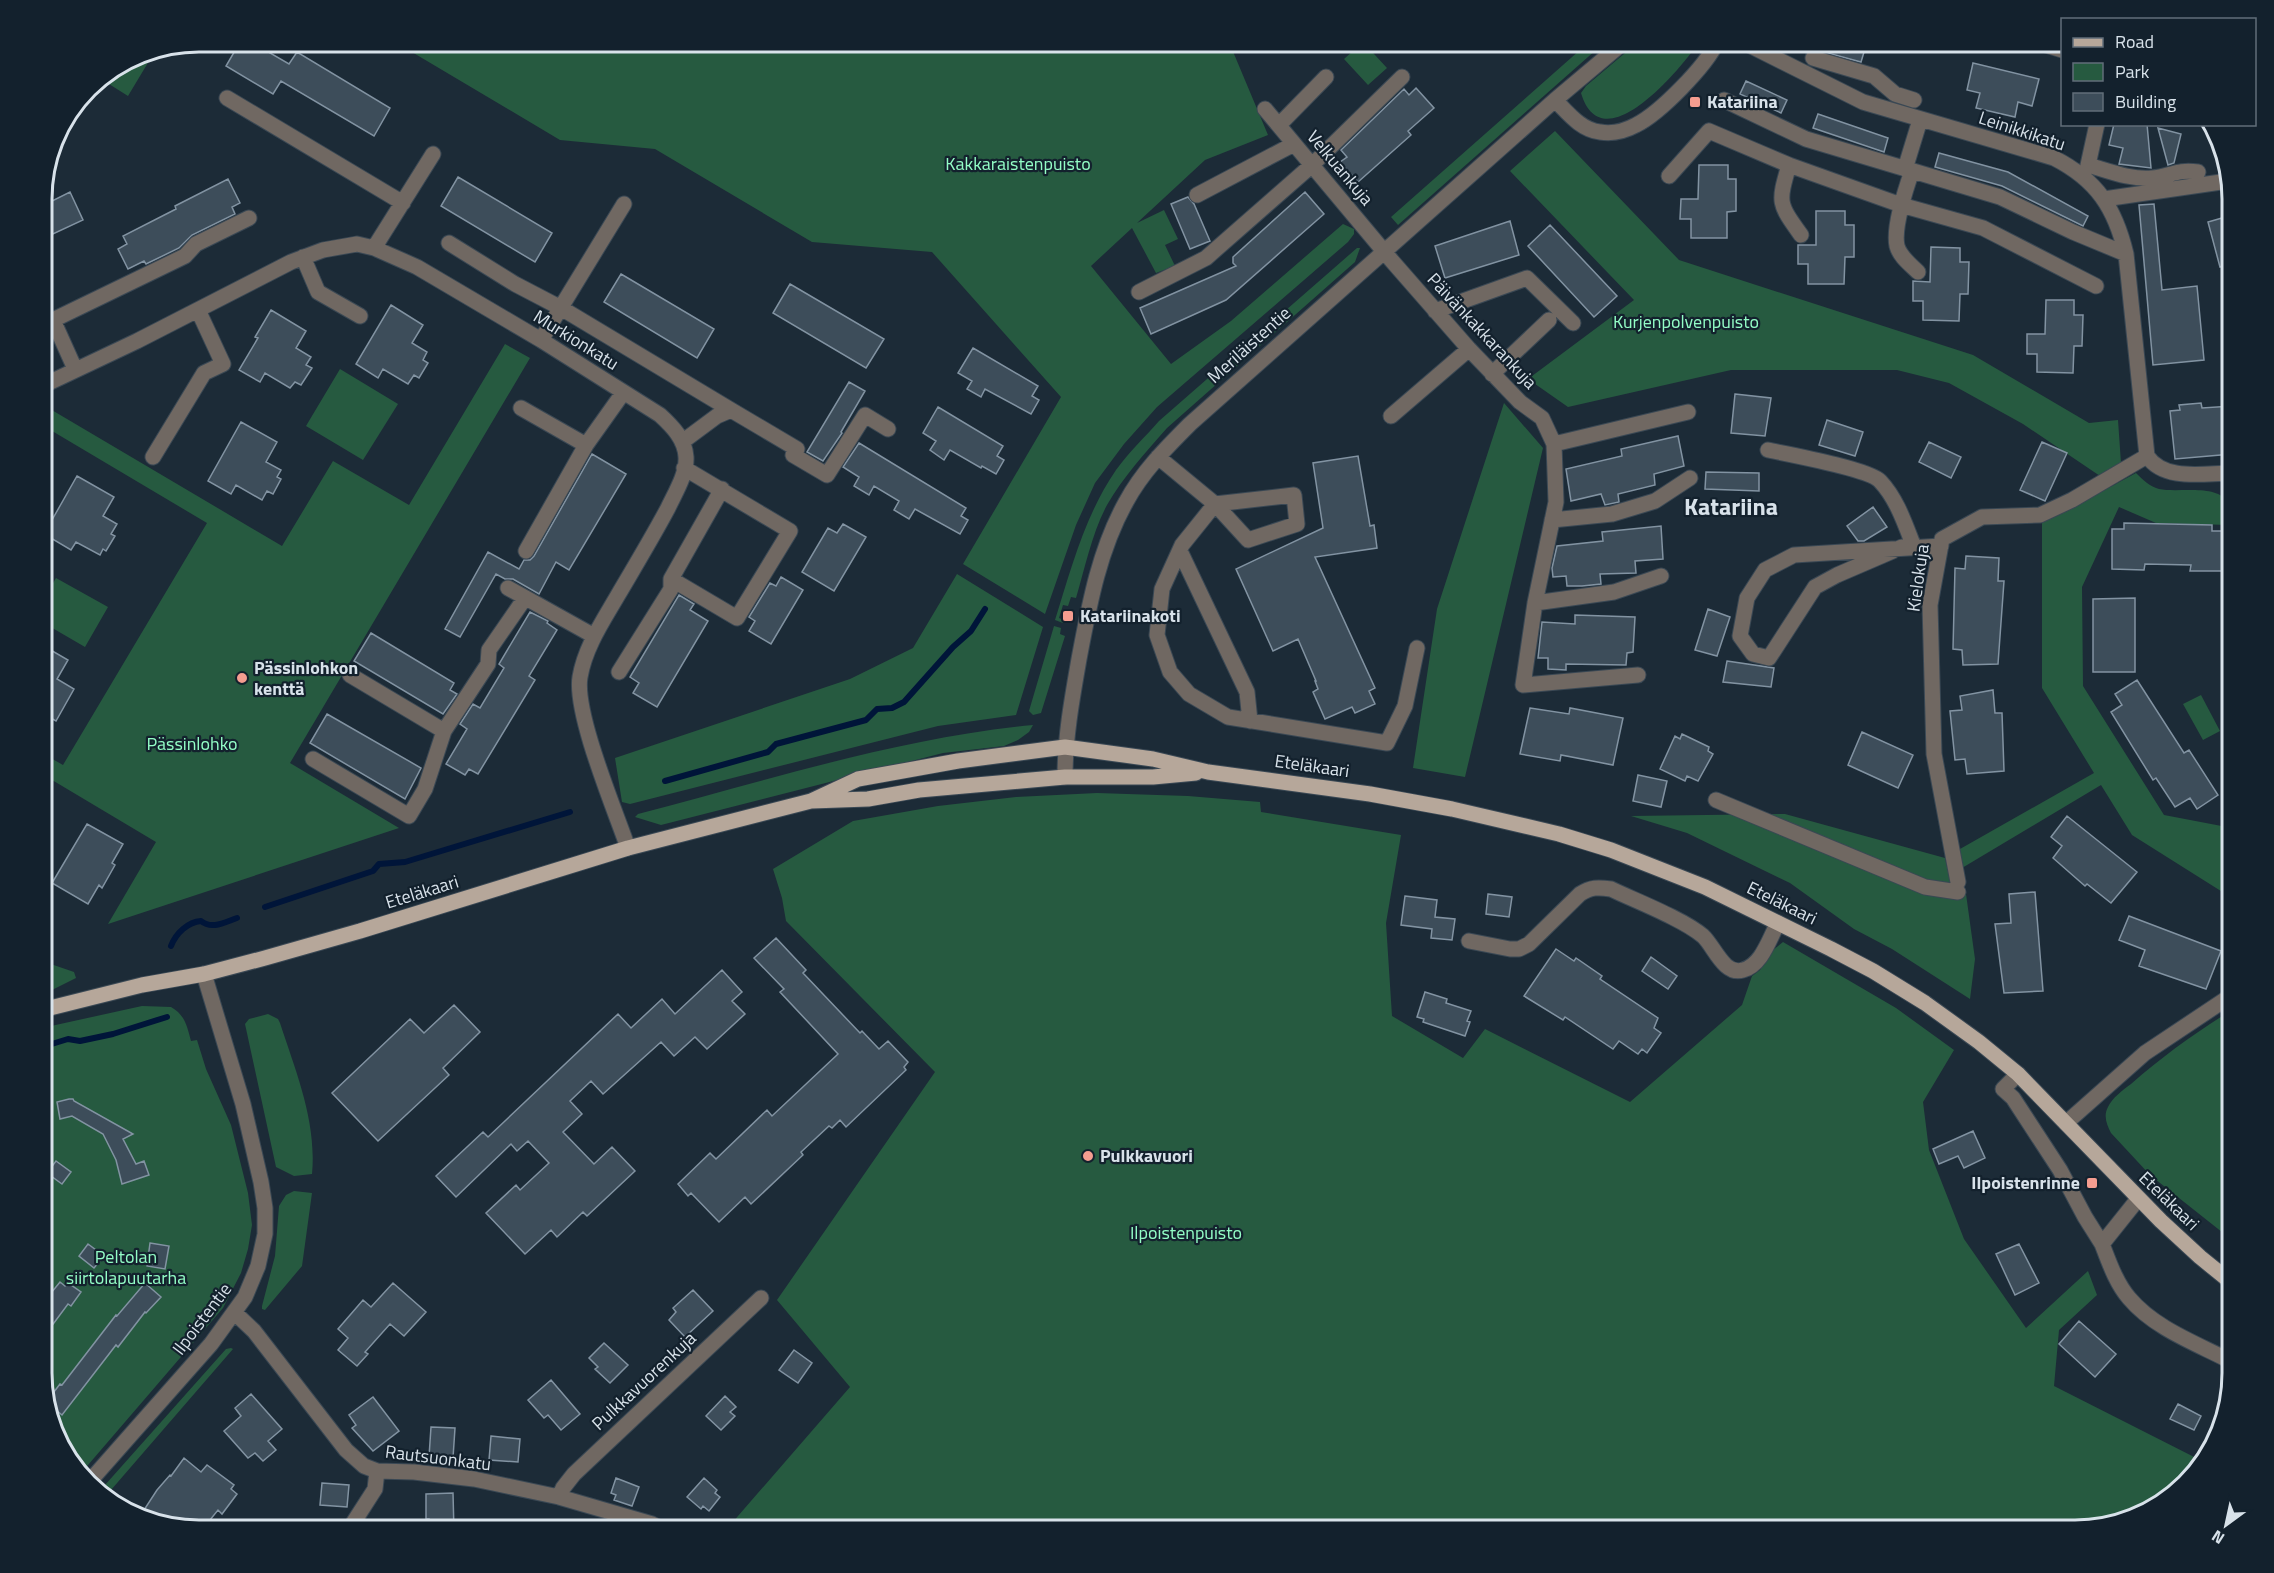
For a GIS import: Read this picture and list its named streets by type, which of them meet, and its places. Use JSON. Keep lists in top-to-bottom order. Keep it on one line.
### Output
{"streets":{"main road":["Eteläkaari"],"street":["Leinikkikatu","Velkuankuja","Päivänkakkarankuja","Murkionkatu","Meriläistentie","Kielokuja","Ilpoistentie","Pulkkavuorenkuja","Rautsuonkatu"]},"crossings":[["Leinikkikatu","Kielokuja"],["Velkuankuja","Päivänkakkarankuja"],["Velkuankuja","Meriläistentie"],["Päivänkakkarankuja","Meriläistentie"],["Meriläistentie","Eteläkaari"],["Eteläkaari","Ilpoistentie"],["Ilpoistentie","Rautsuonkatu"],["Pulkkavuorenkuja","Rautsuonkatu"]],"districts":["Katariina"],"parks":["Kakkaraistenpuisto","Kurjenpolvenpuisto","Pässinlohko","Ilpoistenpuisto","Peltolan siirtolapuutarha"],"places":{"transit":["Katariina","Katariinakoti","Ilpoistenrinne"],"other":["Pässinlohkon kenttä","Pulkkavuori"]},"legend":["Road","Park","Building"],"north":"bottom left"}
